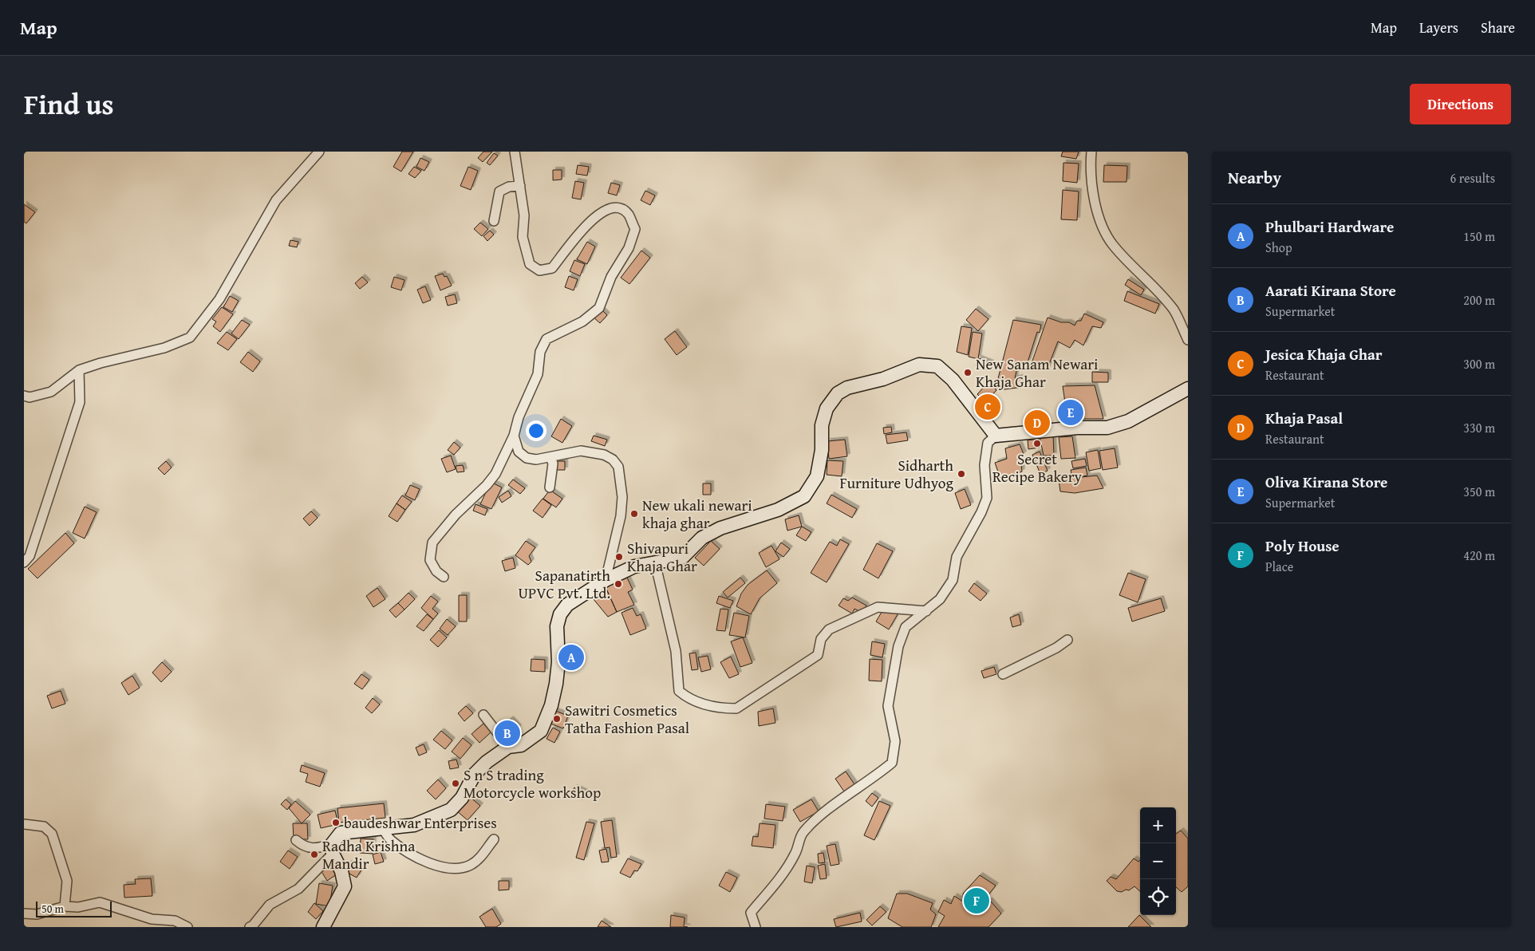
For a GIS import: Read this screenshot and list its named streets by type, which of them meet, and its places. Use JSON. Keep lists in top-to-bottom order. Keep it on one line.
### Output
{"places":["New Sanam Newari Khaja Ghar","Secret Recipe Bakery","Sidharth Furniture Udhyog","New ukali newari khaja ghar","Shivapuri Khaja Ghar","Sapanatirth UPVC Pvt. Ltd.","Sawitri Cosmetics Tatha Fashion Pasal","S n S trading Motorcycle workshop","baudeshwar Enterprises","Radha Krishna Mandir"],"scale_bar":"50 m","page":{"header":"Map","nav":["Map","Layers","Share"],"title":"Find us","buttons":"Directions","heading":["Nearby","6 results"],"list":[{"mark":"A","name":"Phulbari Hardware","note":"Shop","value":"150 m"},{"mark":"B","name":"Aarati Kirana Store","note":"Supermarket","value":"200 m"},{"mark":"C","name":"Jesica Khaja Ghar","note":"Restaurant","value":"300 m"},{"mark":"D","name":"Khaja Pasal","note":"Restaurant","value":"330 m"},{"mark":"E","name":"Oliva Kirana Store","note":"Supermarket","value":"350 m"},{"mark":"F","name":"Poly House","note":"Place","value":"420 m"}],"pins":["C","E","D","A","B","F"],"map_buttons":["+","−"],"scale":"50 m"}}
